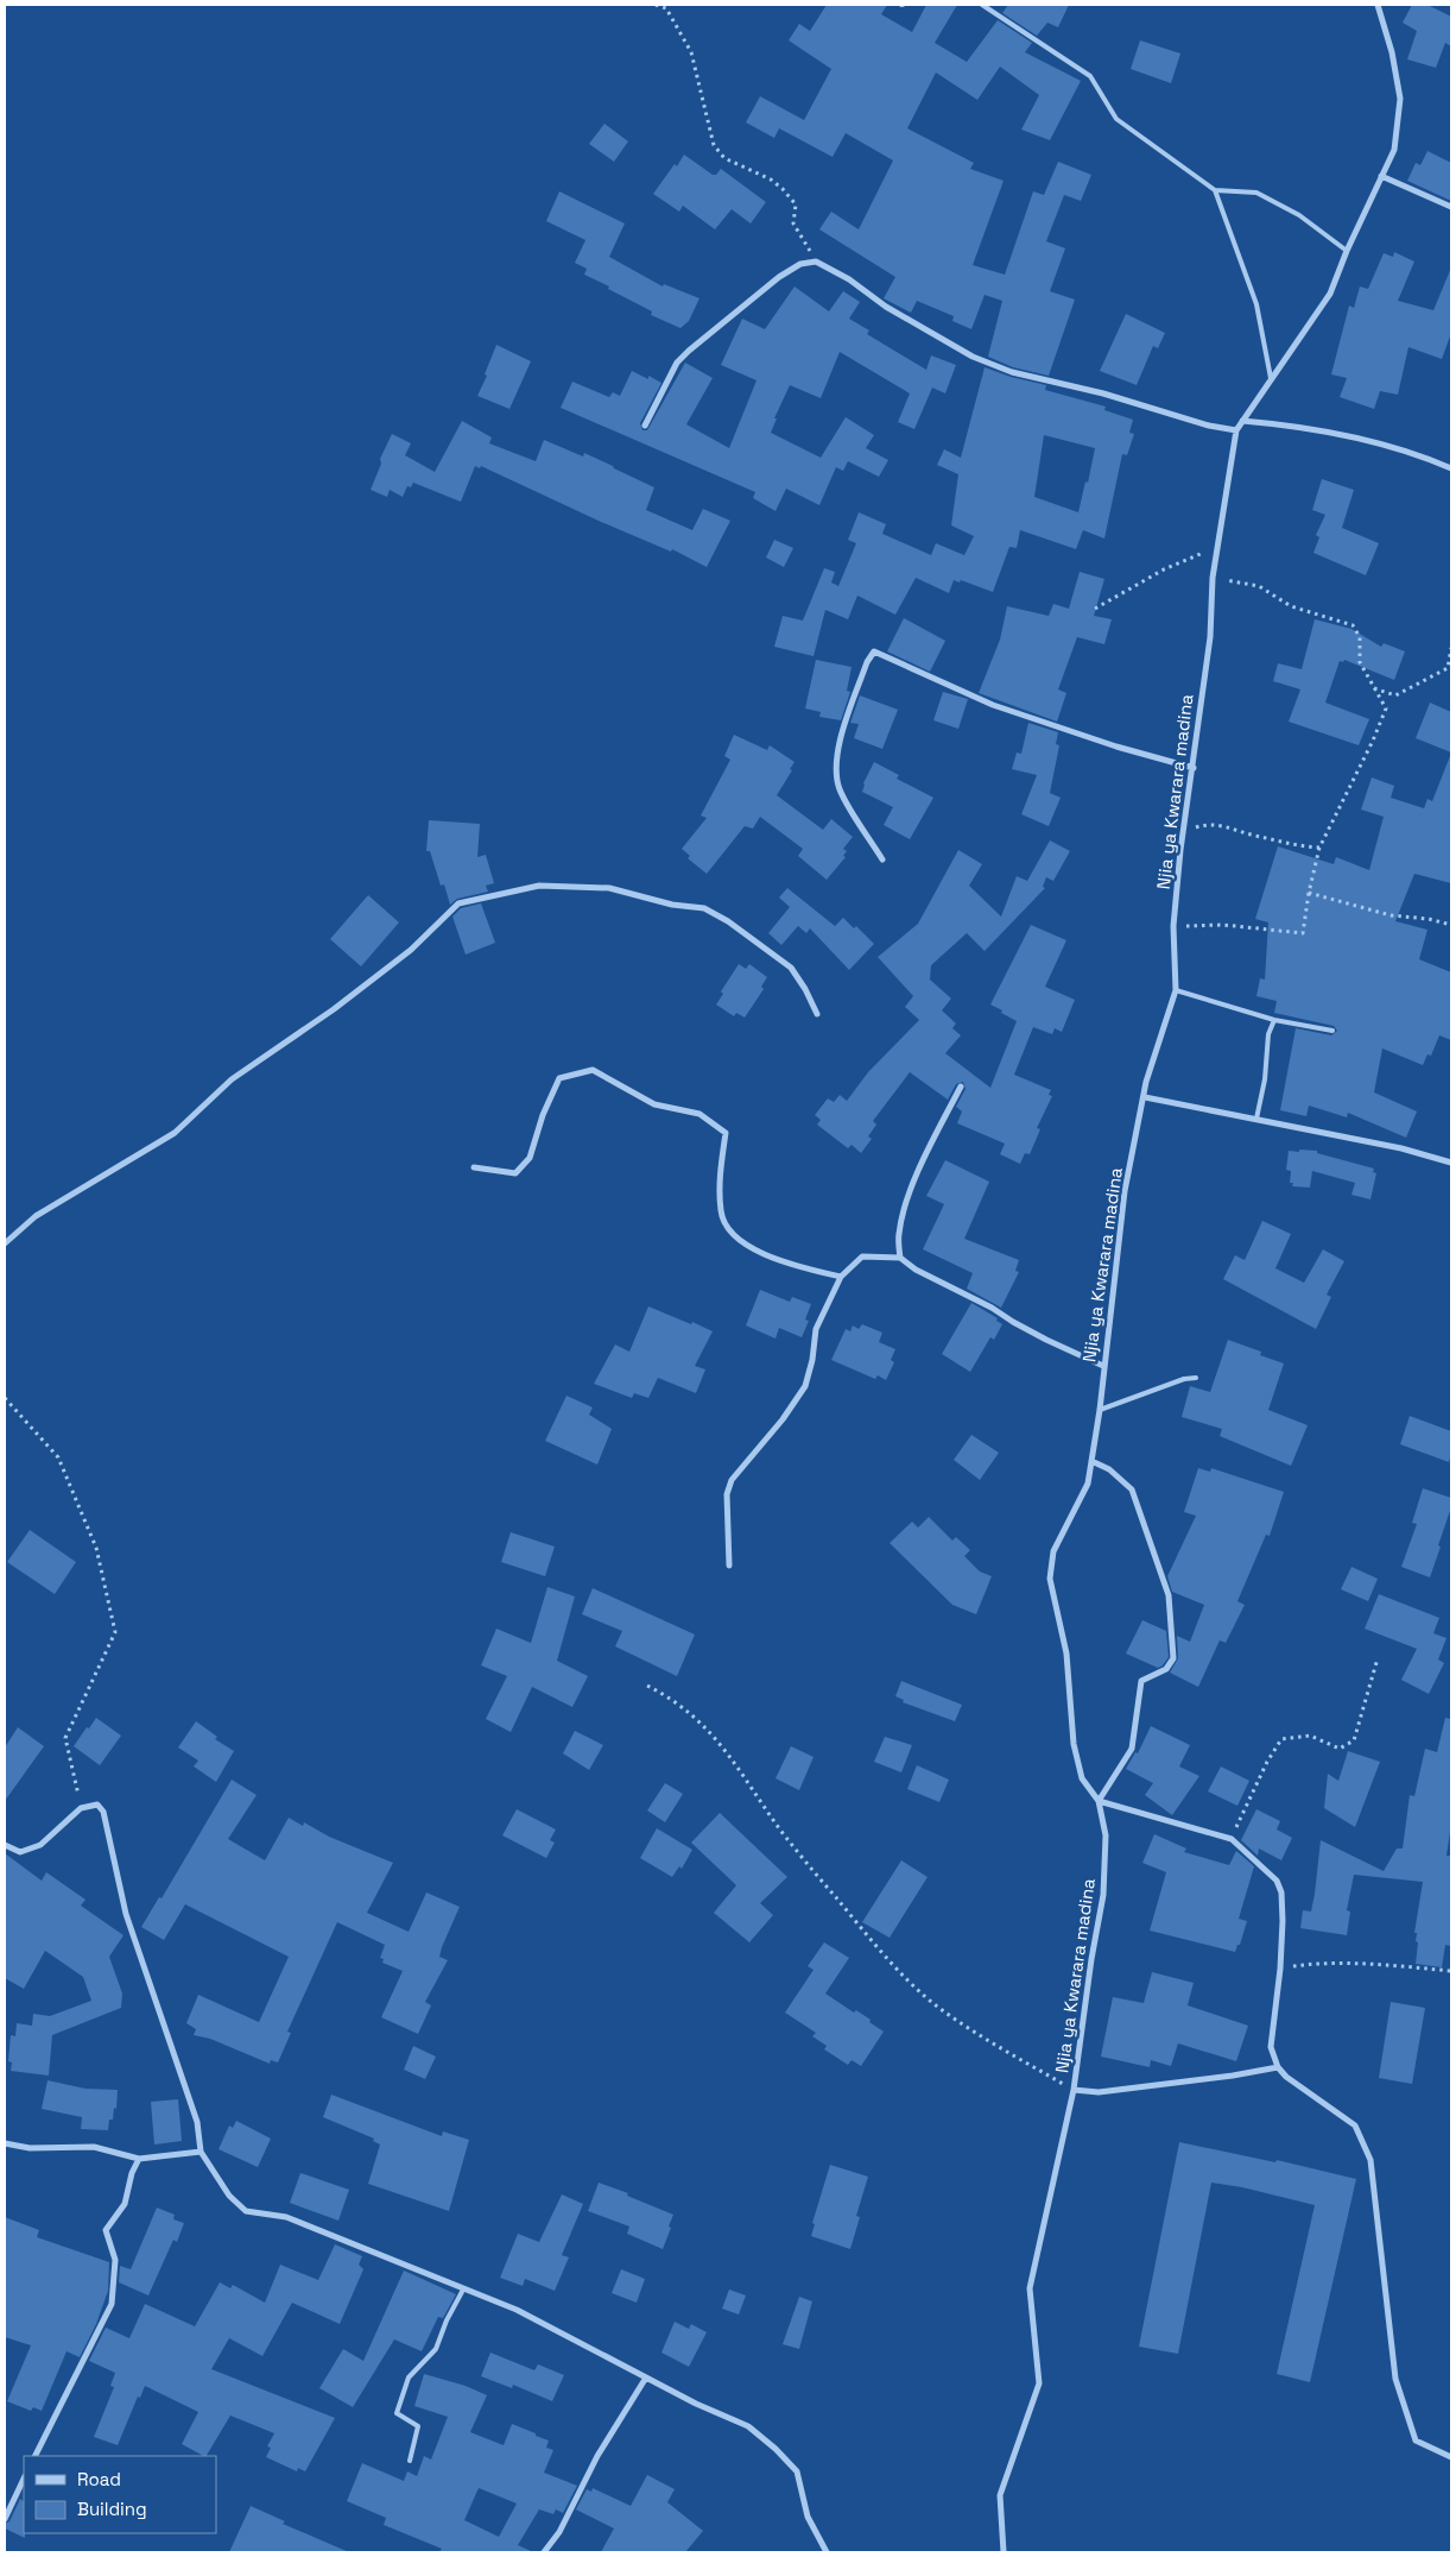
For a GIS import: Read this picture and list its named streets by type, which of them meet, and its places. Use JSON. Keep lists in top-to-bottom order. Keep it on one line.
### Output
{"streets":{"street":["Njia ya Kwarara madina"]},"legend":["Road","Building"]}
